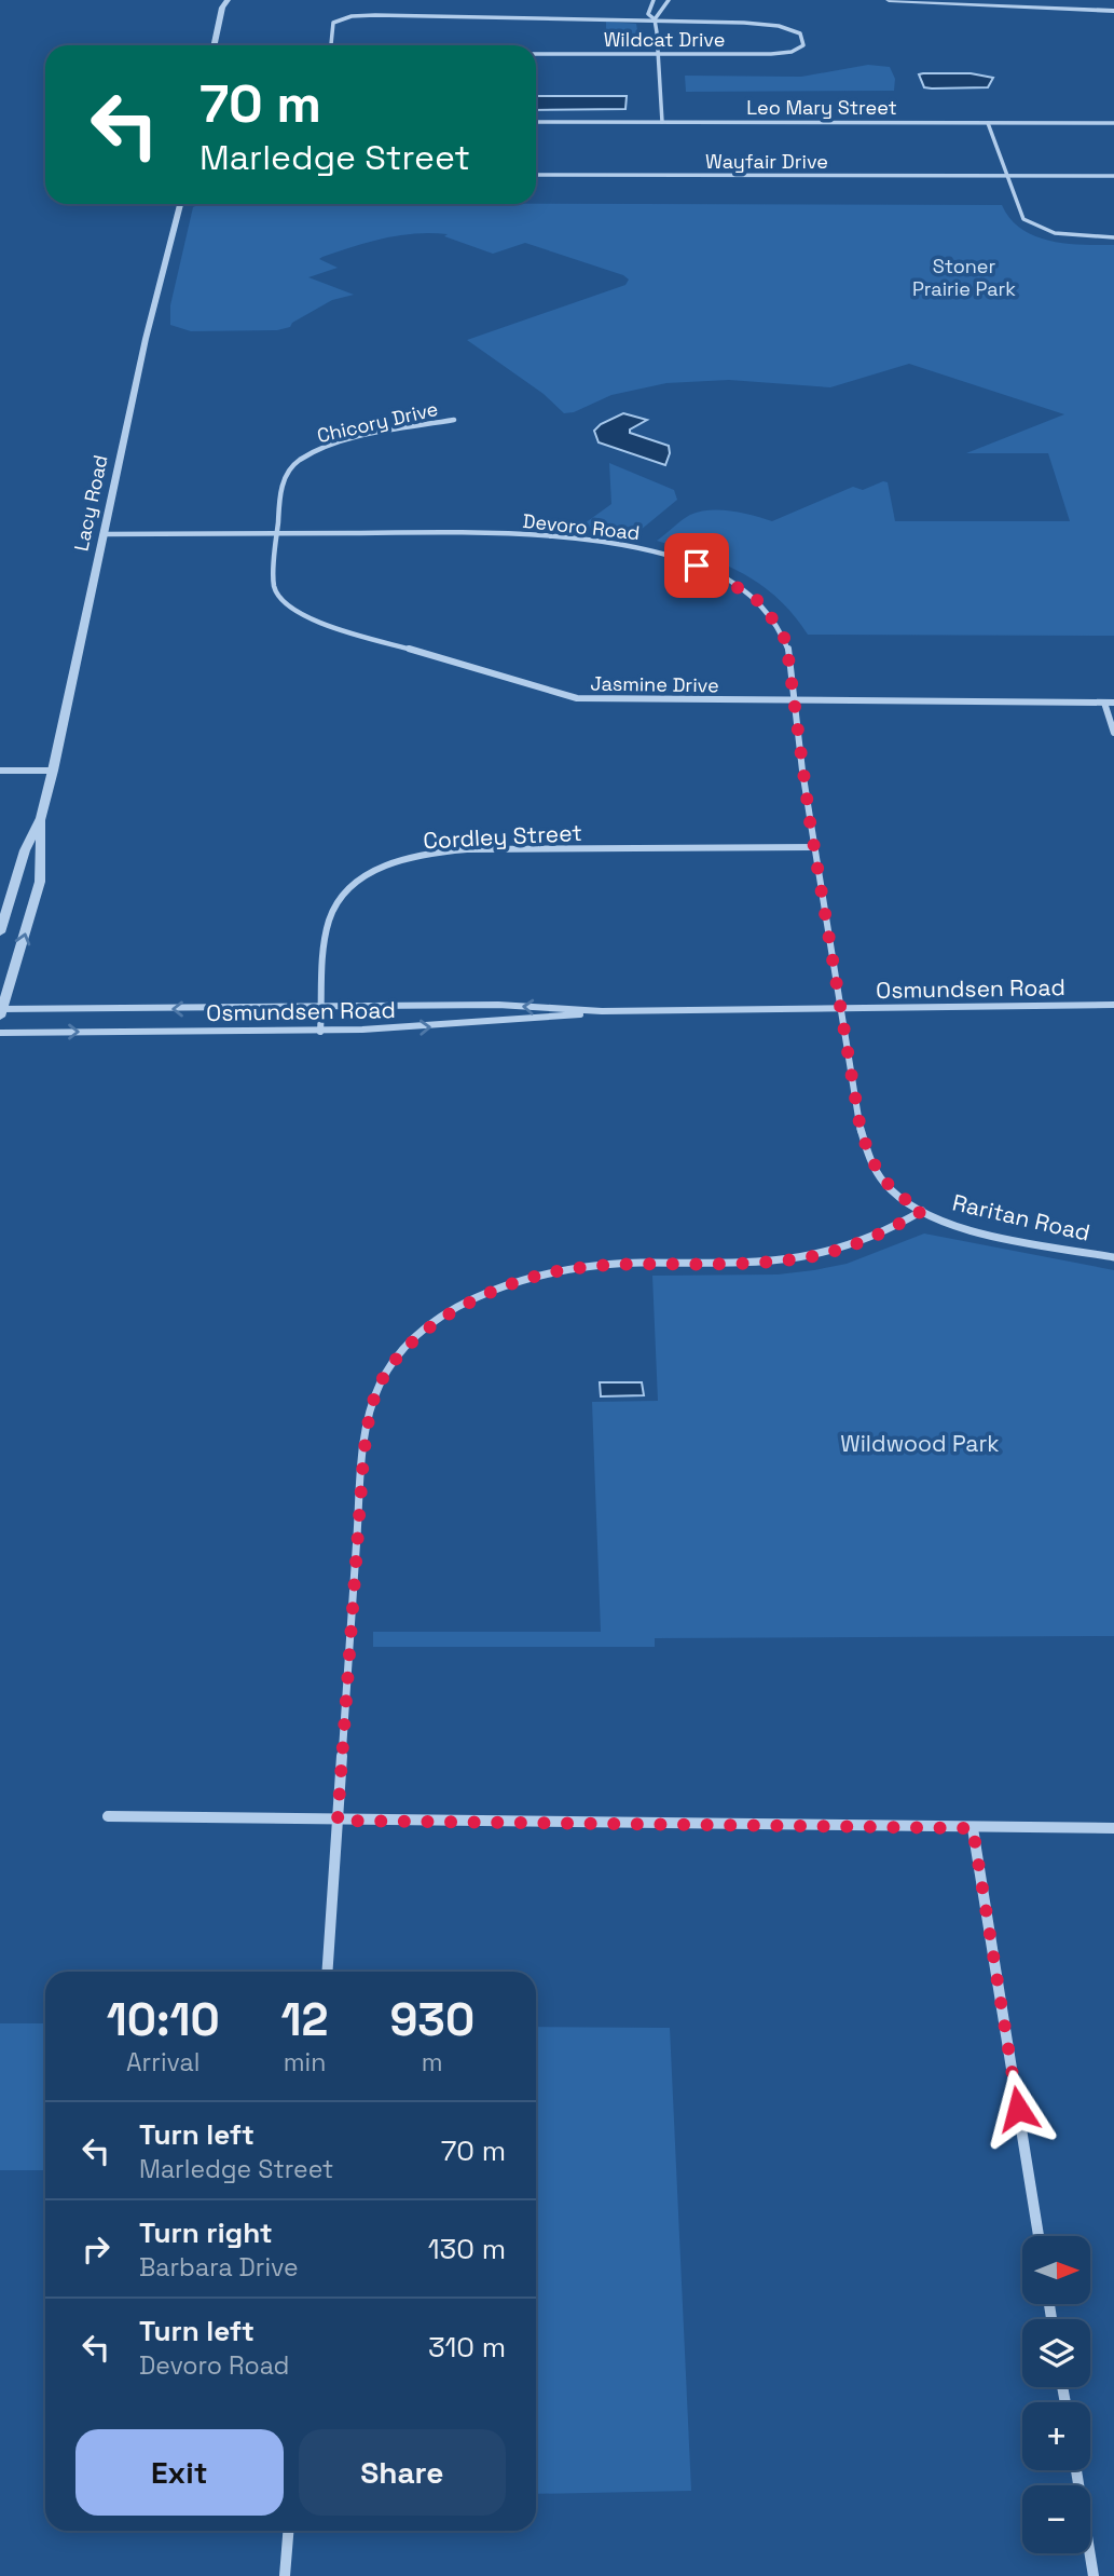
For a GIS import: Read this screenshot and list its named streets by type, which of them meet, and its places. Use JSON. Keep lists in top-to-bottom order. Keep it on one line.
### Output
{"streets":{"street":["Wildcat Drive","Leo Mary Street","Wayfair Drive","Chicory Drive","Lacy Road","Devoro Road","Jasmine Drive","Cordley Street","Osmundsen Road","Raritan Road"]},"crossings":[["Chicory Drive","Devoro Road"],["Chicory Drive","Jasmine Drive"],["Lacy Road","Devoro Road"],["Lacy Road","Osmundsen Road"],["Devoro Road","Jasmine Drive"],["Devoro Road","Cordley Street"],["Devoro Road","Osmundsen Road"],["Devoro Road","Raritan Road"],["Cordley Street","Osmundsen Road"]],"parks":["Stoner Prairie Park","Wildwood Park"],"north":"right","page":{"turn":["70 m","Marledge Street"],"eta":["10:10","Arrival","12","min","930","m"],"list":[{"name":"Turn left","note":"Marledge Street","value":"70 m"},{"name":"Turn right","note":"Barbara Drive","value":"130 m"},{"name":"Turn left","note":"Devoro Road","value":"310 m"}],"map_buttons":["+","−"],"buttons":["Exit","Share"]}}
